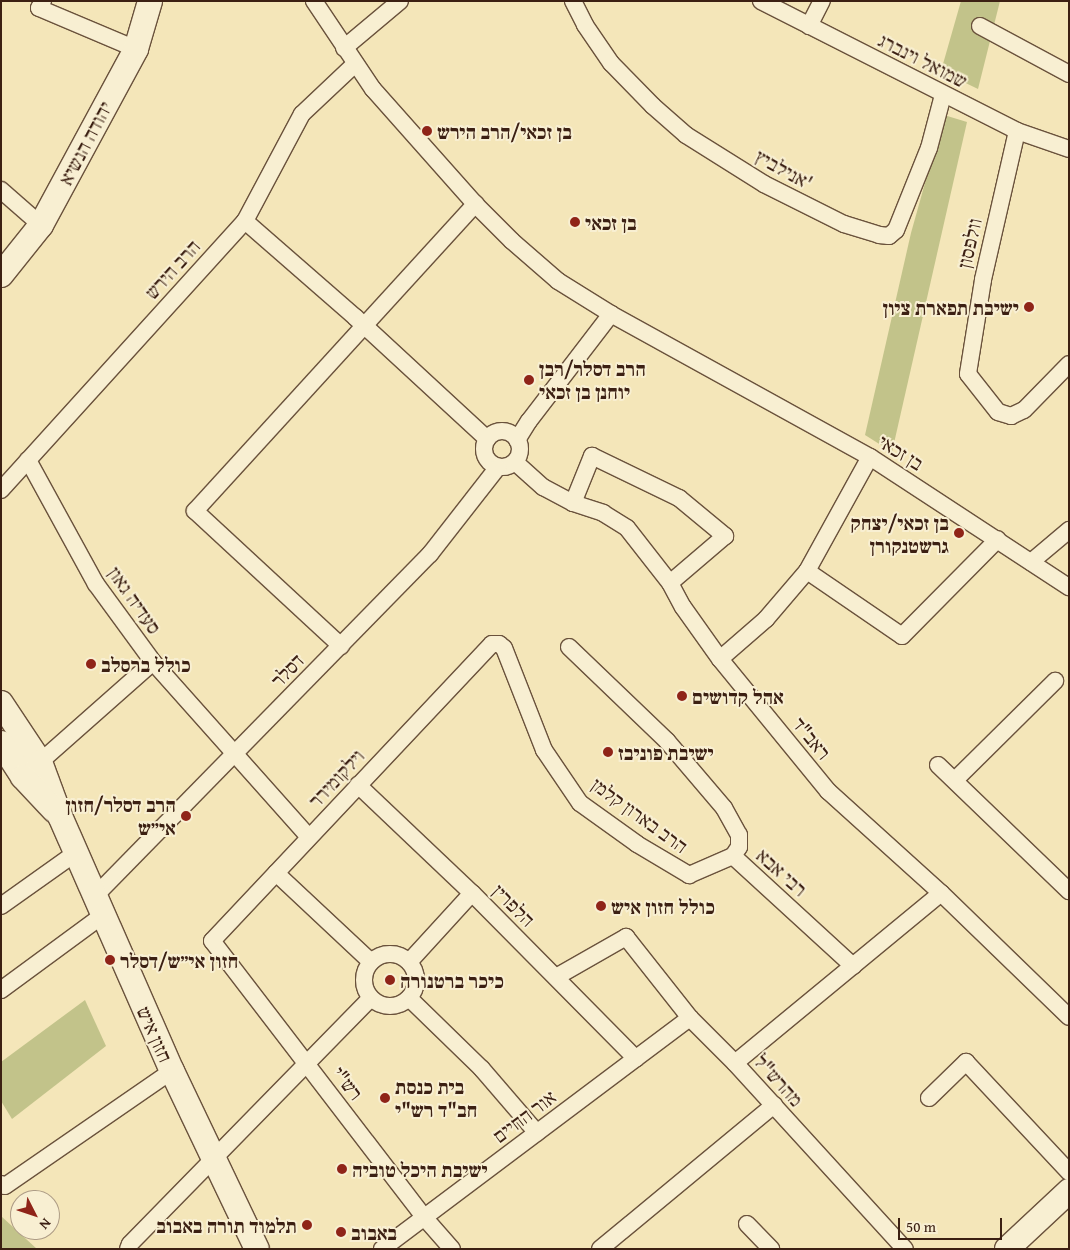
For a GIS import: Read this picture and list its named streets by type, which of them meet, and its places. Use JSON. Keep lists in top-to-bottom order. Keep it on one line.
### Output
{"streets":{"street":["שמואל וינברג","יהודה הנשיא","אנילביץ'","וולפסון","הרב הירש","בן זכאי","סעדיה גאון","דסלר","ראב\"ד","וילקומירר","הרב בארון קלמן","רבי אבא","הלפרין","חזון איש","מהרש\"ל","רש\"י","אור החיים"]},"crossings":[["שמואל וינברג","אנילביץ'"],["שמואל וינברג","וולפסון"],["הרב הירש","בן זכאי"],["הרב הירש","סעדיה גאון"],["סעדיה גאון","דסלר"],["סעדיה גאון","וילקומירר"],["דסלר","ראב\"ד"],["דסלר","חזון איש"],["וילקומירר","הרב בארון קלמן"],["וילקומירר","הלפרין"],["וילקומירר","רש\"י"],["הרב בארון קלמן","רבי אבא"],["הלפרין","מהרש\"ל"],["הלפרין","אור החיים"],["מהרש\"ל","אור החיים"],["רש\"י","אור החיים"]],"places":["בן זכאי/הרב הירש","בן זכאי","ישיבת תפארת ציון","הרב דסלר/רבן יוחנן בן זכאי","בן זכאי/יצחק גרשטנקורן","כולל ברסלב","אהל קדושים","ישיבת פוניבז","הרב דסלר/חזון אי״ש","כולל חזון איש","חזון אי״ש/דסלר","כיכר ברטנורה","בית כנסת חב\"ד רש\"י","ישיבת היכל טוביה","תלמוד תורה באבוב","באבוב"],"scale_bar":"50 m","north":"bottom right"}
